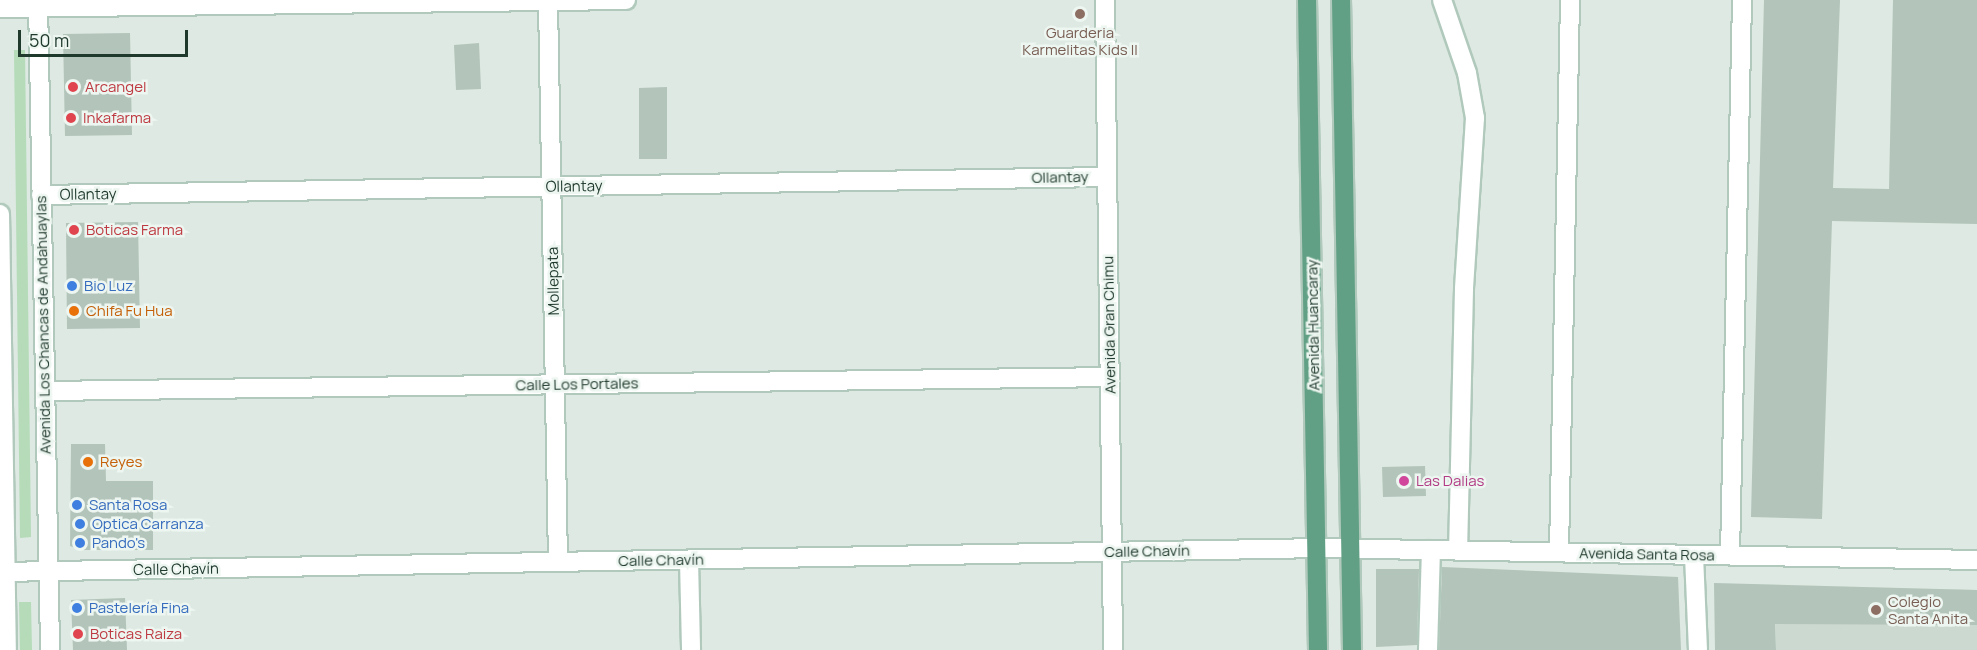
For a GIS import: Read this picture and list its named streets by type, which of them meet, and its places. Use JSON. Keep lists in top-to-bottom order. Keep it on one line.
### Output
{"streets":{"main road":["Avenida Huancaray"],"street":["Ollantay","Mollepata","Avenida Los Chancas de Andahuaylas","Avenida Gran Chimu","Calle Los Portales","Calle Chavín","Avenida Santa Rosa"]},"crossings":[["Ollantay","Mollepata"],["Ollantay","Avenida Los Chancas de Andahuaylas"],["Ollantay","Avenida Gran Chimu"],["Mollepata","Calle Los Portales"],["Mollepata","Calle Chavín"],["Avenida Los Chancas de Andahuaylas","Calle Los Portales"],["Avenida Los Chancas de Andahuaylas","Calle Chavín"],["Avenida Gran Chimu","Calle Los Portales"],["Avenida Gran Chimu","Calle Chavín"],["Avenida Huancaray","Calle Chavín"],["Avenida Huancaray","Avenida Santa Rosa"],["Calle Chavín","Avenida Santa Rosa"]],"places":["Guarderia Karmelitas Kids II","Arcangel","Inkafarma","Boticas Farma","Bio Luz","Chifa Fu Hua","Reyes","Las Dalias","Santa Rosa","Optica Carranza","Pando's","Pastelería Fina","Colegio Santa Anita","Boticas Raiza"],"scale_bar":"50 m"}
